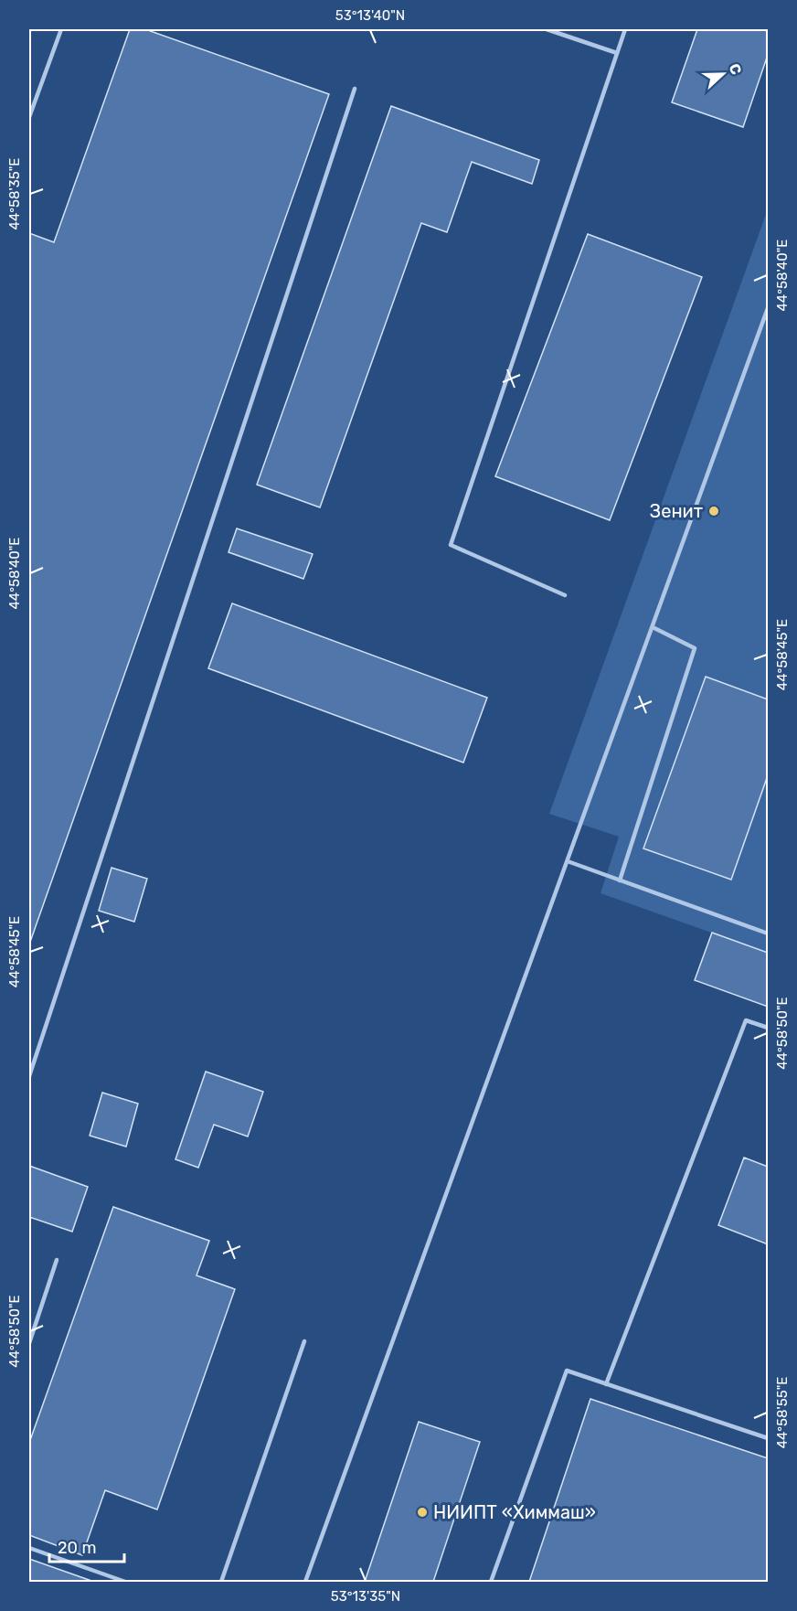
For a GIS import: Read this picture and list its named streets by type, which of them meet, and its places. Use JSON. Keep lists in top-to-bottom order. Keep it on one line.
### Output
{"places":["Зенит","НИИПТ «Химмаш»"],"scale_bar":"20 m","north":"right","coordinates":["53°13'40\"N","44°58'35\"E","44°58'40\"E","44°58'45\"E","44°58'50\"E","44°58'55\"E","53°13'35\"N"]}
